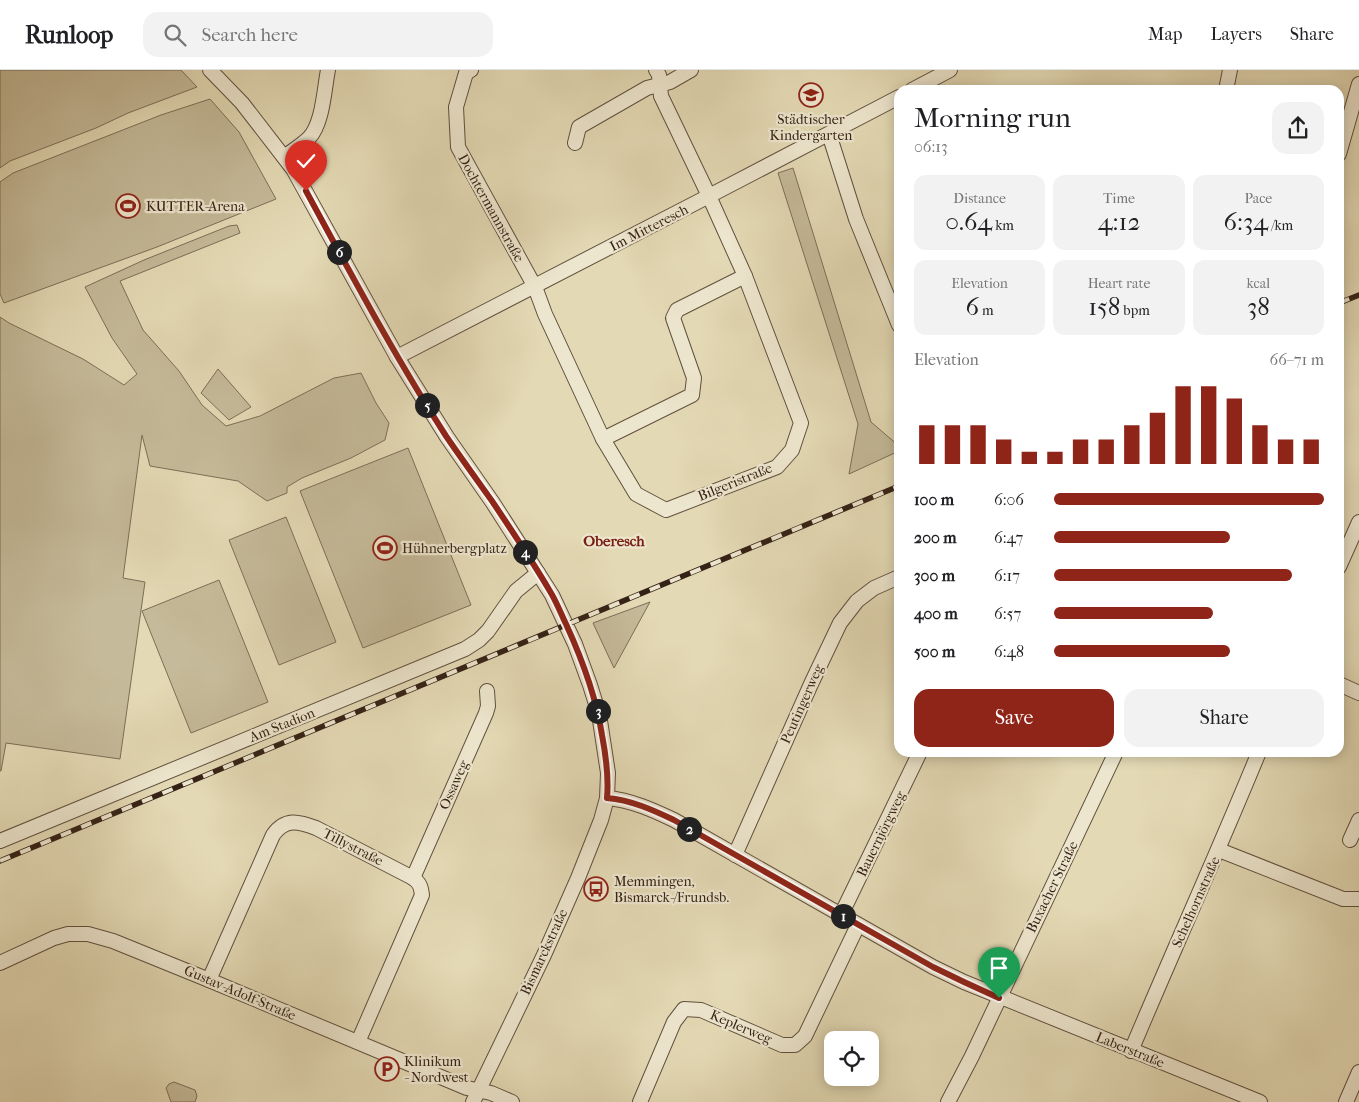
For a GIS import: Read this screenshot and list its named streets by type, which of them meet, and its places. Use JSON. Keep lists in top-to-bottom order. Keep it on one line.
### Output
{"streets":{"street":["Dochtermannstraße","Im Mitteresch","Bilgeristraße","Peutingerweg","Am Stadion","Ossaweg","Bauernjörgweg","Tillystraße","Buxacher Straße","Schelhornstraße","Bismarckstraße","Gustav-Adolf-Straße","Keplerweg","Laberstraße"]},"crossings":[["Dochtermannstraße","Im Mitteresch"],["Dochtermannstraße","Bilgeristraße"],["Im Mitteresch","Bilgeristraße"],["Im Mitteresch","Bismarckstraße"],["Peutingerweg","Laberstraße"],["Am Stadion","Bismarckstraße"],["Ossaweg","Tillystraße"],["Bauernjörgweg","Laberstraße"],["Tillystraße","Gustav-Adolf-Straße"],["Buxacher Straße","Laberstraße"],["Schelhornstraße","Laberstraße"],["Bismarckstraße","Gustav-Adolf-Straße"],["Bismarckstraße","Laberstraße"],["Keplerweg","Laberstraße"]],"districts":["Oberesch"],"places":{"school or university":["Städtischer Kindergarten"],"sports":["KUTTER-Arena","Hühnerbergplatz"],"bus stop":["Memmingen, Bismarck-/Frundsb."],"parking":["Klinikum - Nordwest"]},"page":{"header":"Runloop","search":"Search here","nav":["Map","Layers","Share"],"heading":["Morning run","06:13"],"stats":[["Distance","0.64 km"],["Time","4:12"],["Pace","6:34 /km"],["Elevation","6 m"],["Heart rate","158 bpm"],["kcal","38"]],"pins":["6","5","4","3","2","1"],"chart":["Elevation","66–71 m"],"list":[{"name":"100 m","note":"6:06"},{"name":"200 m","note":"6:47"},{"name":"300 m","note":"6:17"},{"name":"400 m","note":"6:57"},{"name":"500 m","note":"6:48"}],"buttons":["Save","Share"]}}
